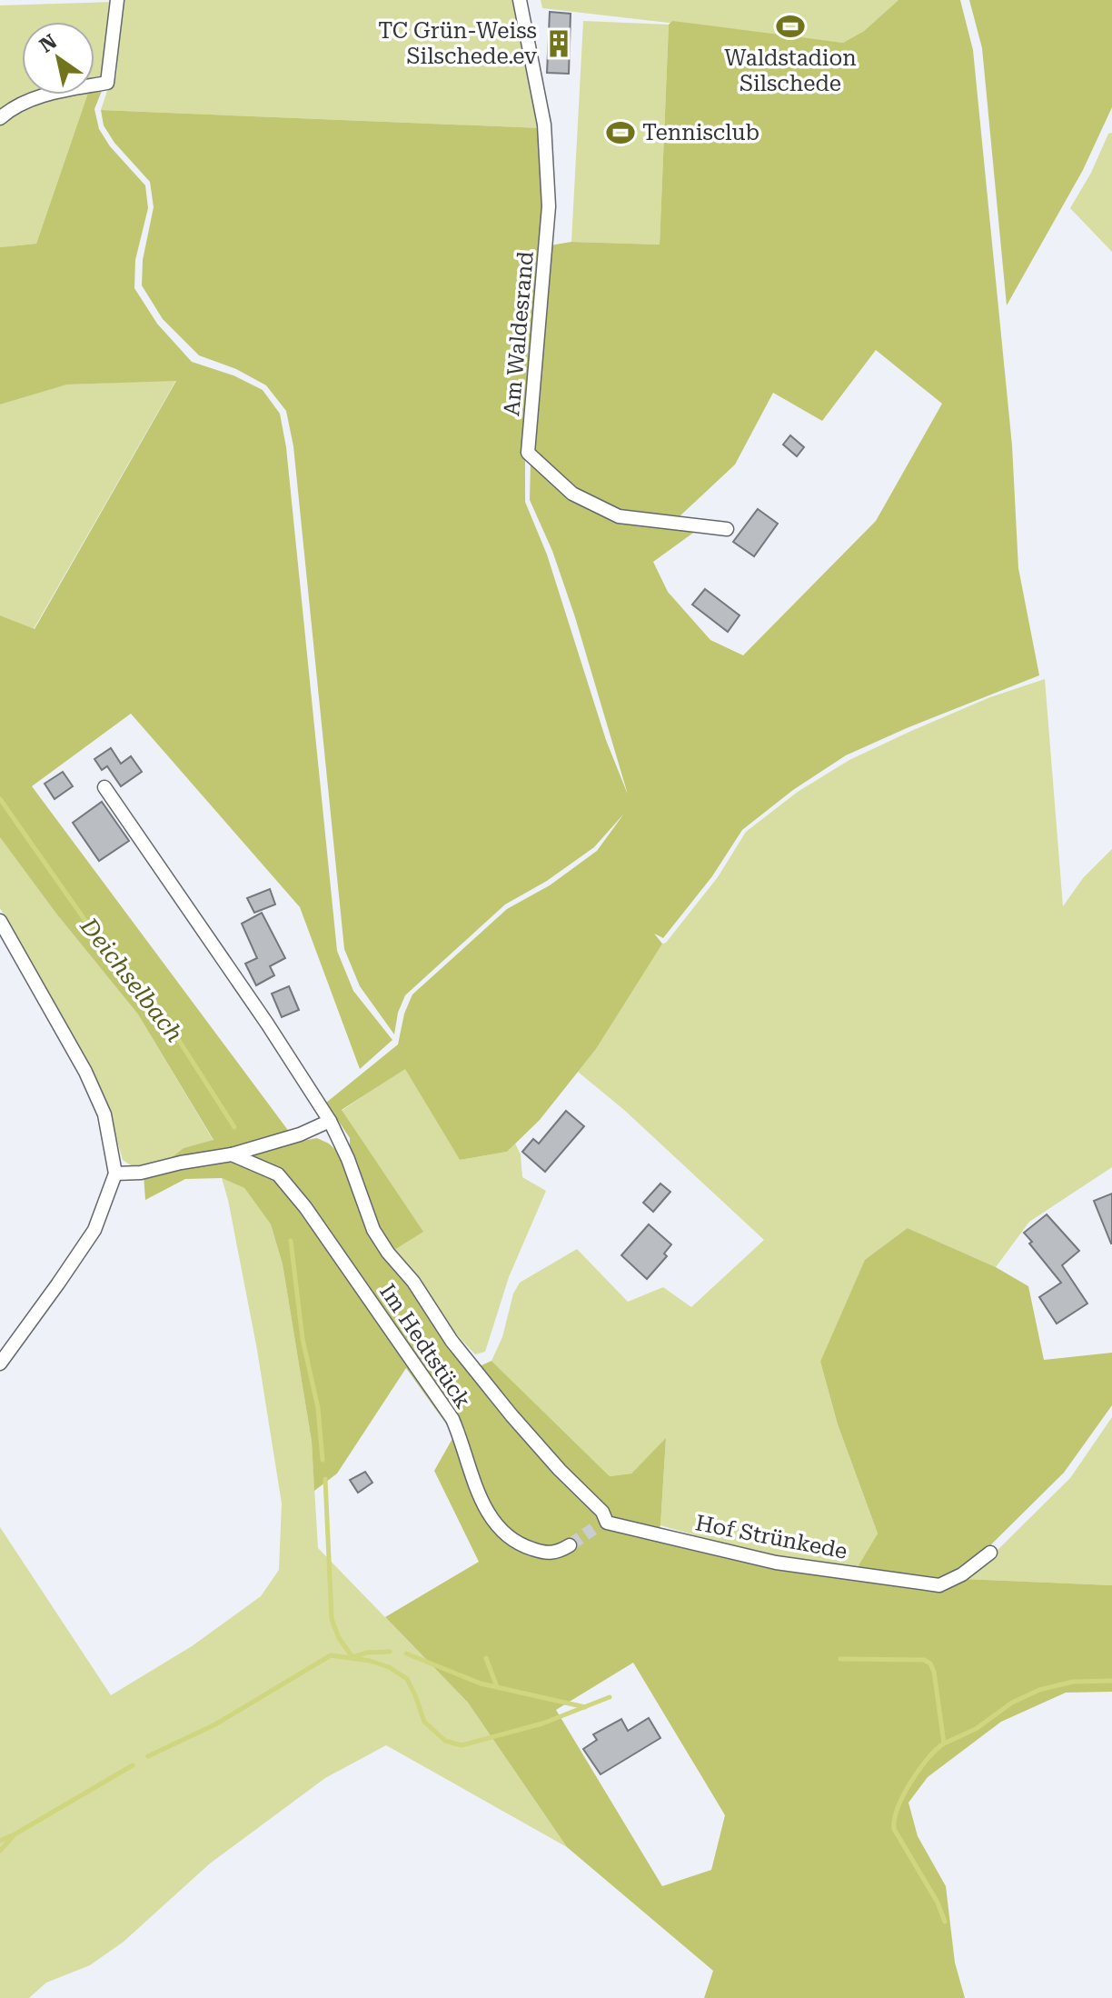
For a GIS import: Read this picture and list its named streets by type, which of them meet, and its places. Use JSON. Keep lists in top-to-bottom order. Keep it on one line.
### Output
{"streets":{"street":["Am Waldesrand","Im Hedtstück","Hof Strünkede"]},"crossings":[["Im Hedtstück","Hof Strünkede"]],"water":["Deichselbach"],"places":{"sports":["Waldstadion Silschede","Tennisclub"],"building":["TC Grün-Weiss Silschede.ev"]},"north":"top left"}
